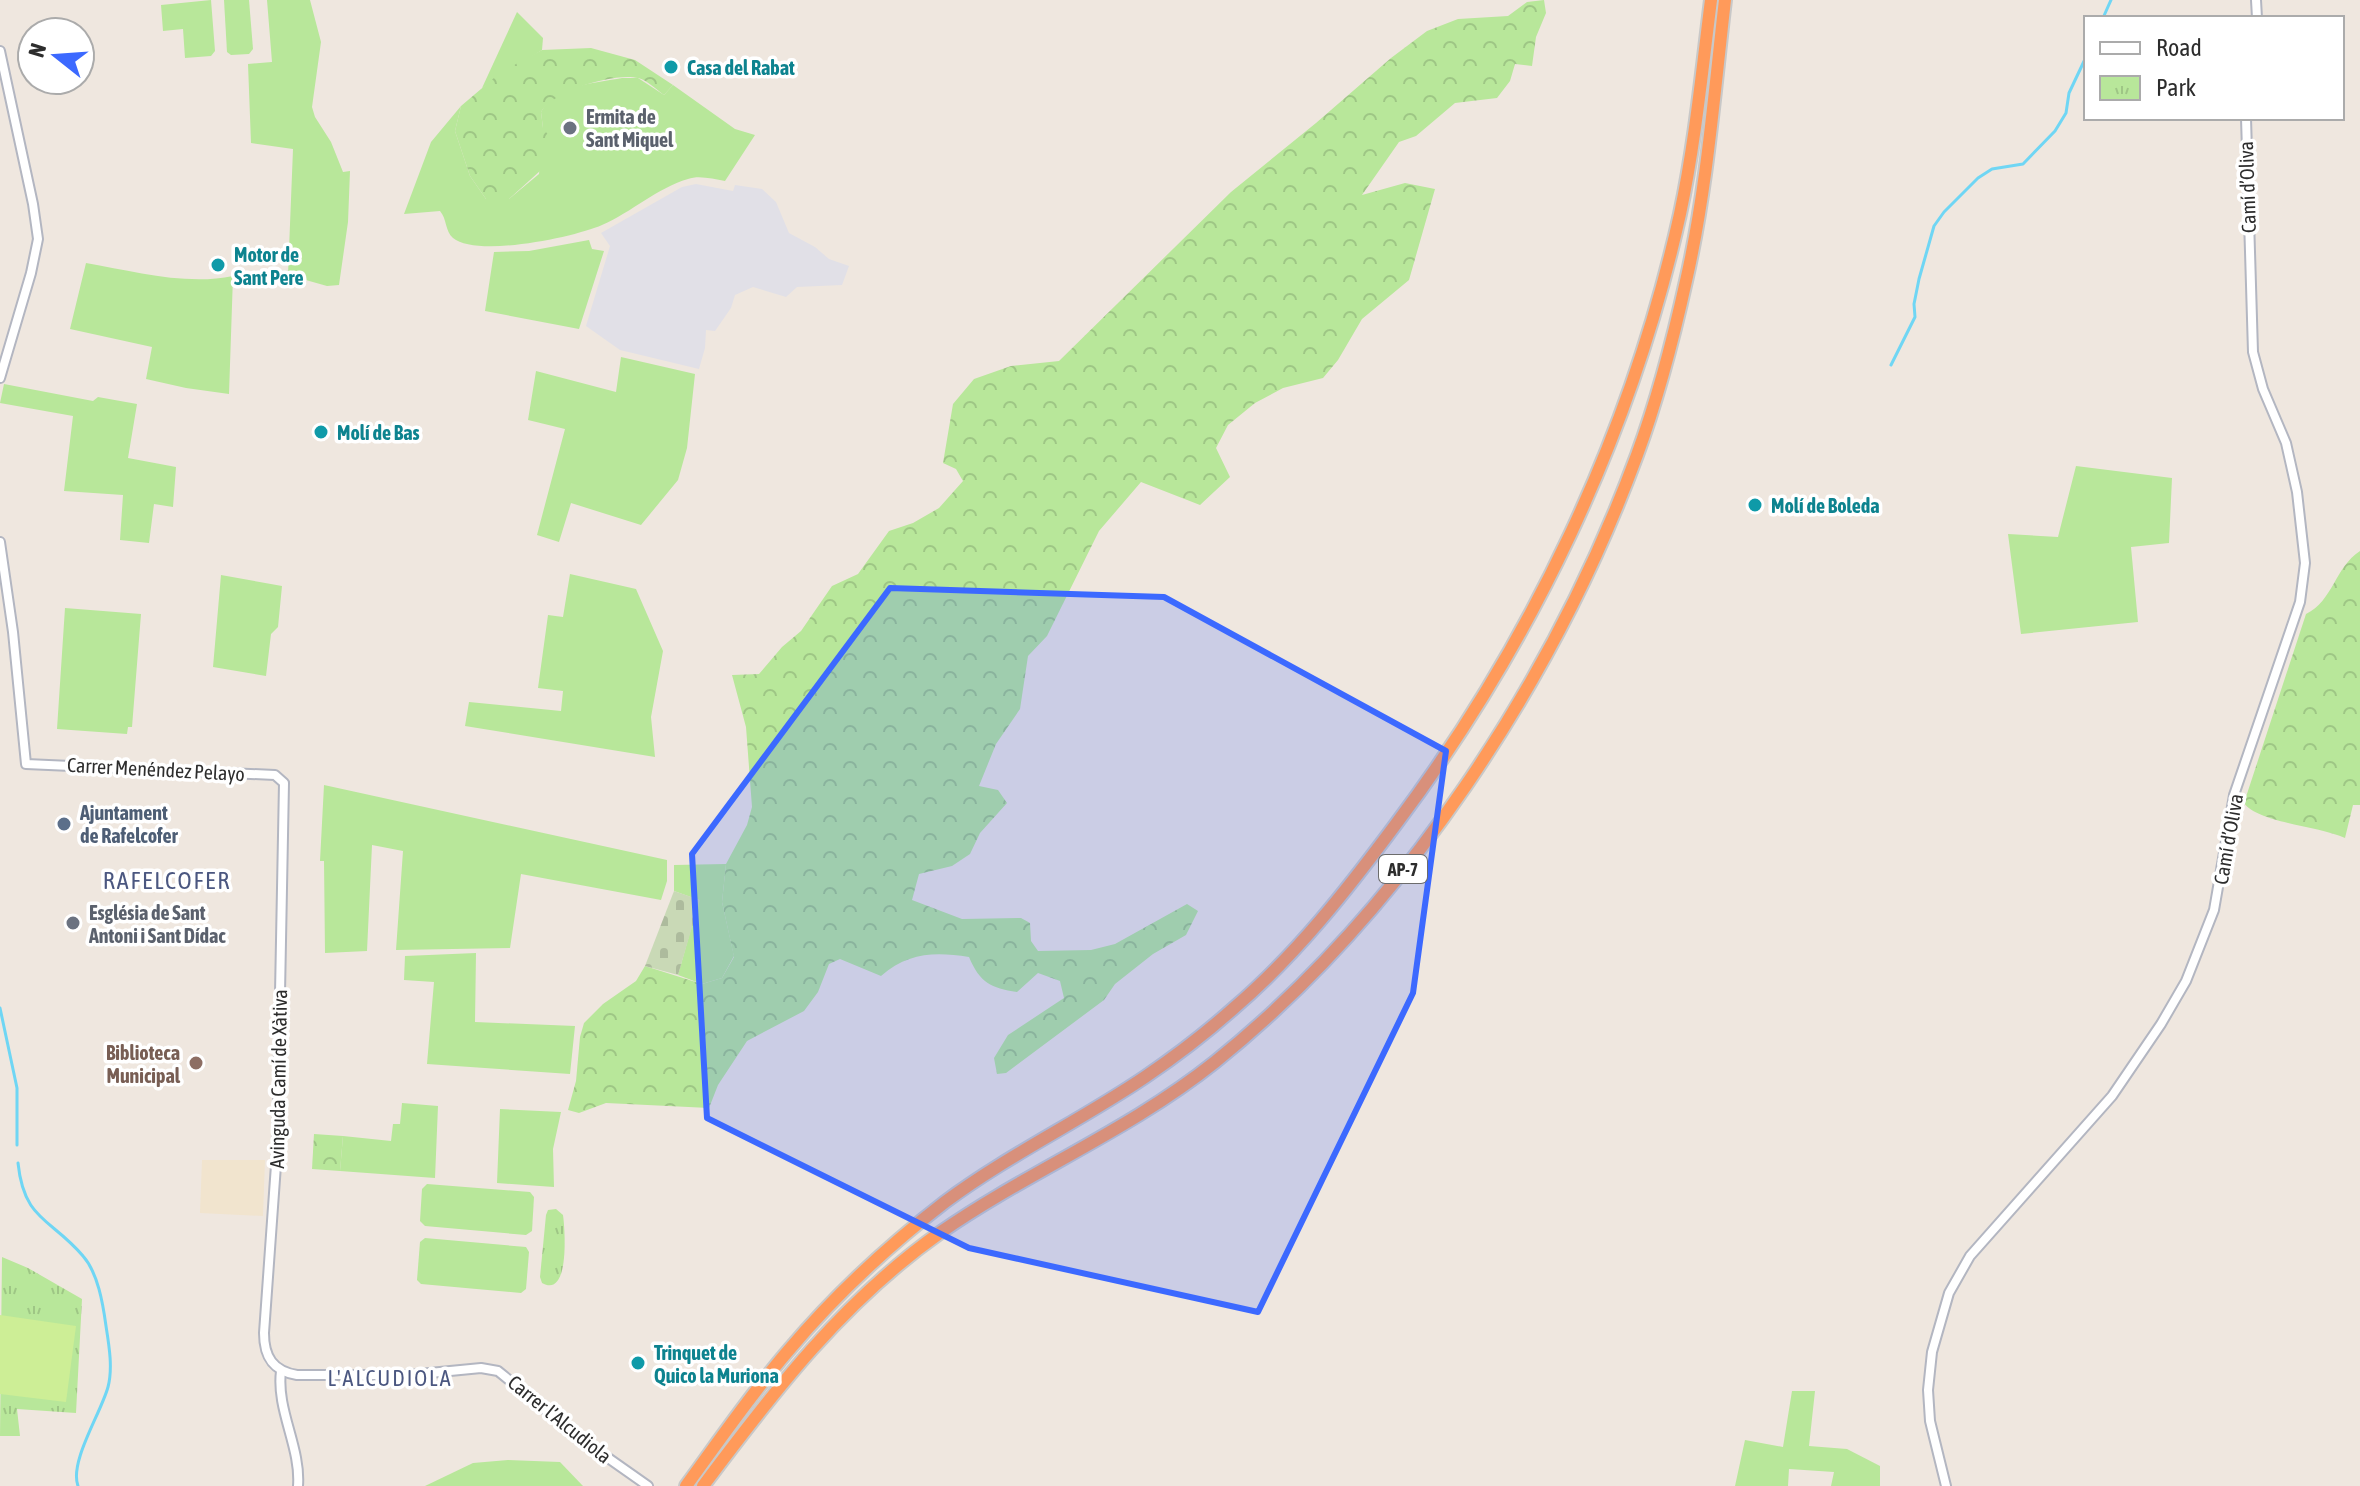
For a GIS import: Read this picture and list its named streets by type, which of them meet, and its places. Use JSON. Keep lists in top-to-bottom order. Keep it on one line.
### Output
{"streets":{"highway":["AP-7"],"street":["Camí d’Oliva","Carrer Menéndez Pelayo","Avinguda Camí de Xàtiva","Carrer l’Alcudiola"]},"crossings":[["Carrer Menéndez Pelayo","Avinguda Camí de Xàtiva"],["Avinguda Camí de Xàtiva","Carrer l’Alcudiola"]],"districts":["RAFELCOFER","L'ALCUDIOLA"],"places":["Casa del Rabat","Ermita de Sant Miquel","Motor de Sant Pere","Molí de Bas","Molí de Boleda","Ajuntament de Rafelcofer","Església de Sant Antoni i Sant Dídac","Biblioteca Municipal","Trinquet de Quico la Muriona"],"legend":["Road","Park"],"north":"left"}
